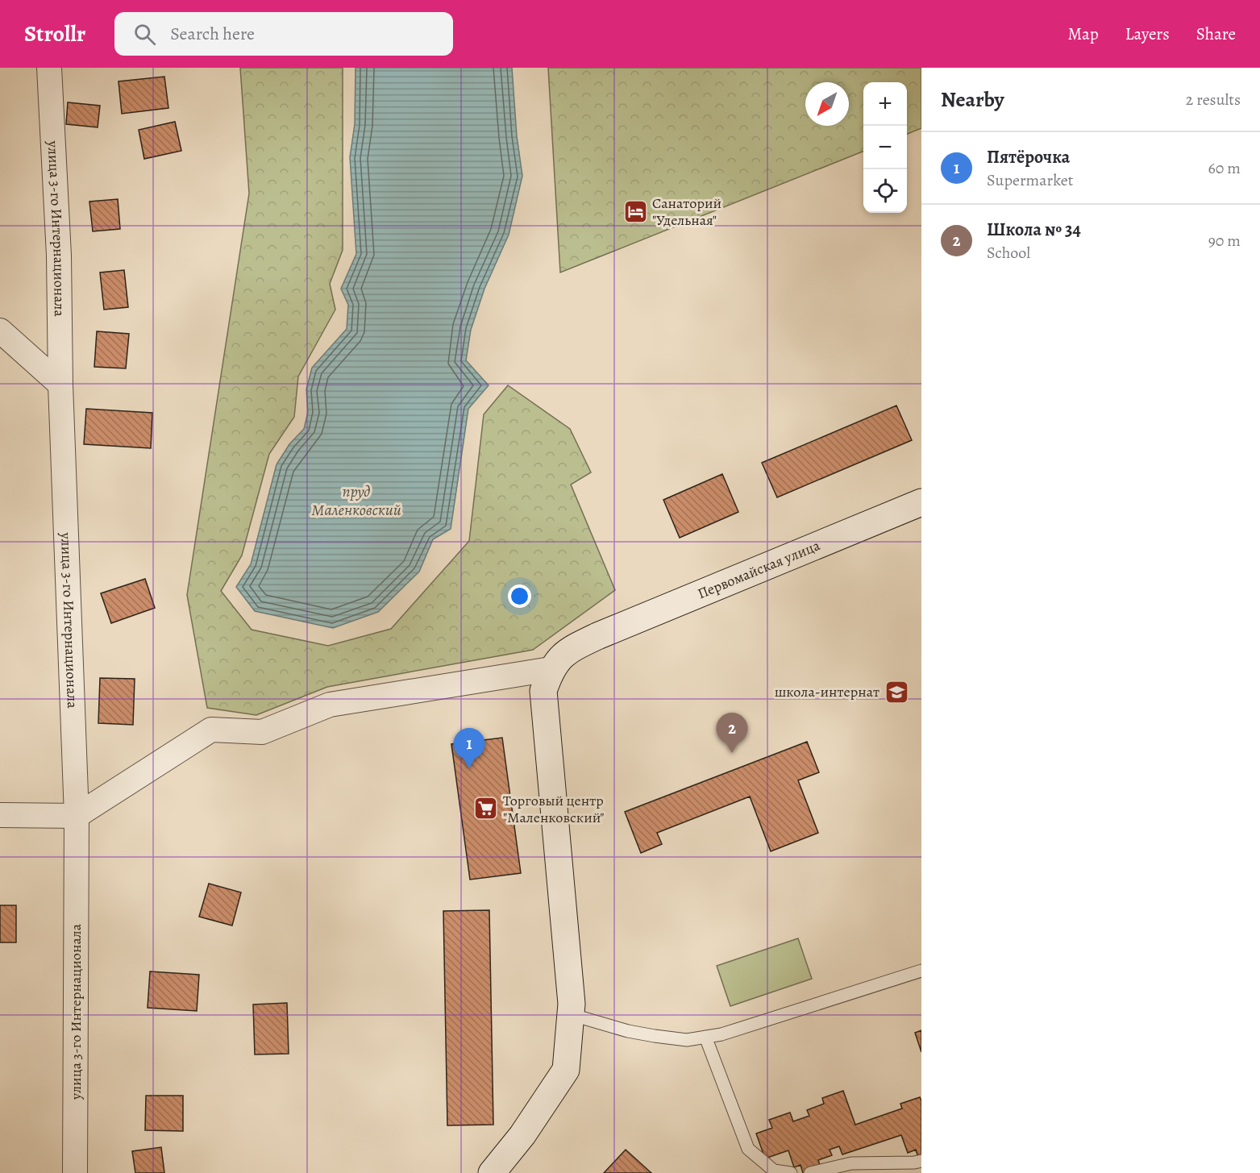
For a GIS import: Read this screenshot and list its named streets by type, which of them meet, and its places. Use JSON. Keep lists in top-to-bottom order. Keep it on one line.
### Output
{"streets":{"main road":["Первомайская улица"],"street":["улица 3-го Интернационала"]},"water":["пруд Маленковский"],"places":{"hotel":["Санаторий \"Удельная\""],"school or university":["школа-интернат"],"supermarket":["Торговый центр \"Маленковский\""]},"north":"bottom left","page":{"header":"Strollr","search":"Search here","nav":["Map","Layers","Share"],"heading":["Nearby","2 results"],"map_buttons":["+","−"],"list":[{"mark":"1","name":"Пятёрочка","note":"Supermarket","value":"60 m"},{"mark":"2","name":"Школа № 34","note":"School","value":"90 m"}],"pins":["2","1"]}}
